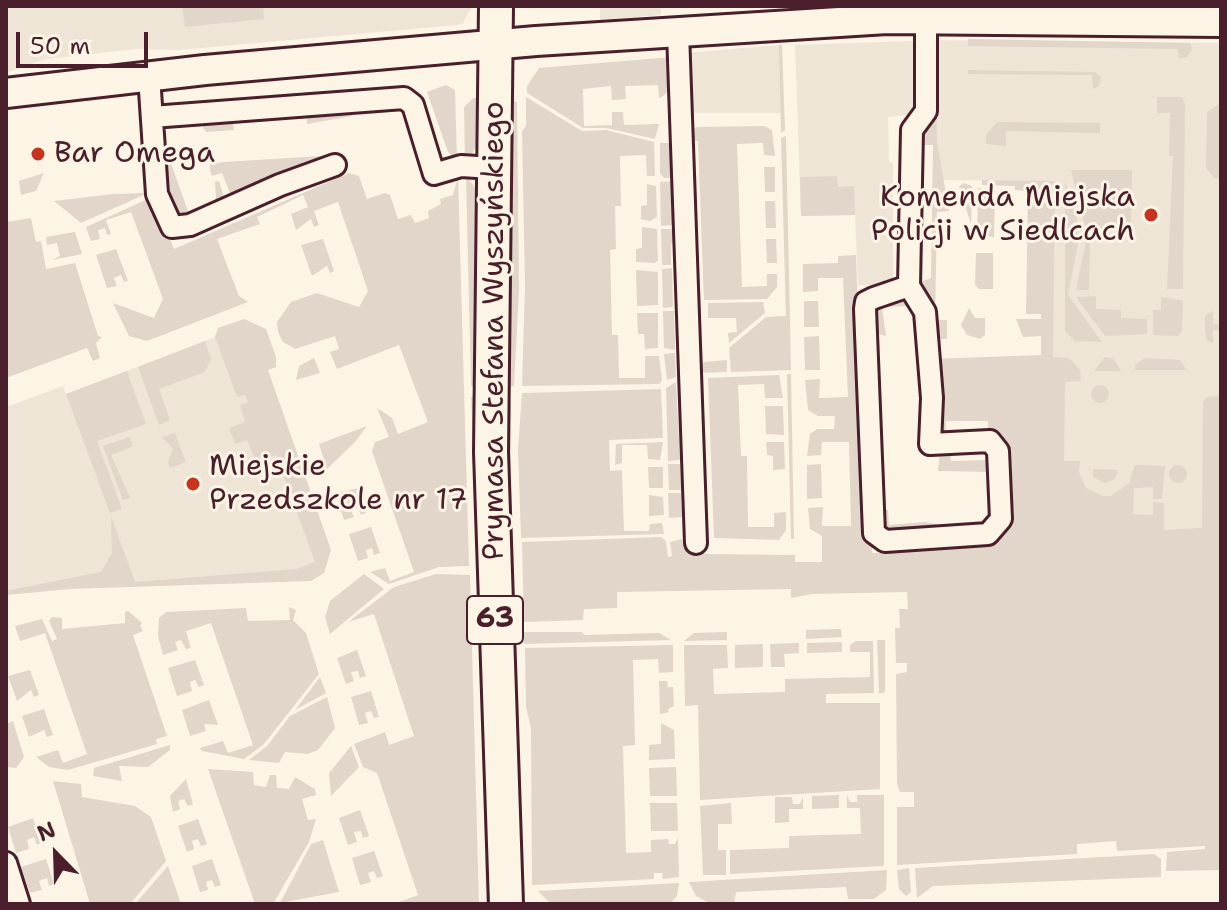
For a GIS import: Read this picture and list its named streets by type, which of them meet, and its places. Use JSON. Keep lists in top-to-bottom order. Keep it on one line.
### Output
{"streets":{"main road":["Prymasa Stefana Wyszyńskiego","63"]},"crossings":[["Prymasa Stefana Wyszyńskiego","63"]],"places":["Bar Omega","Komenda Miejska Policji w Siedlcach","Miejskie Przedszkole nr 17"],"scale_bar":"50 m","north":"top left"}
